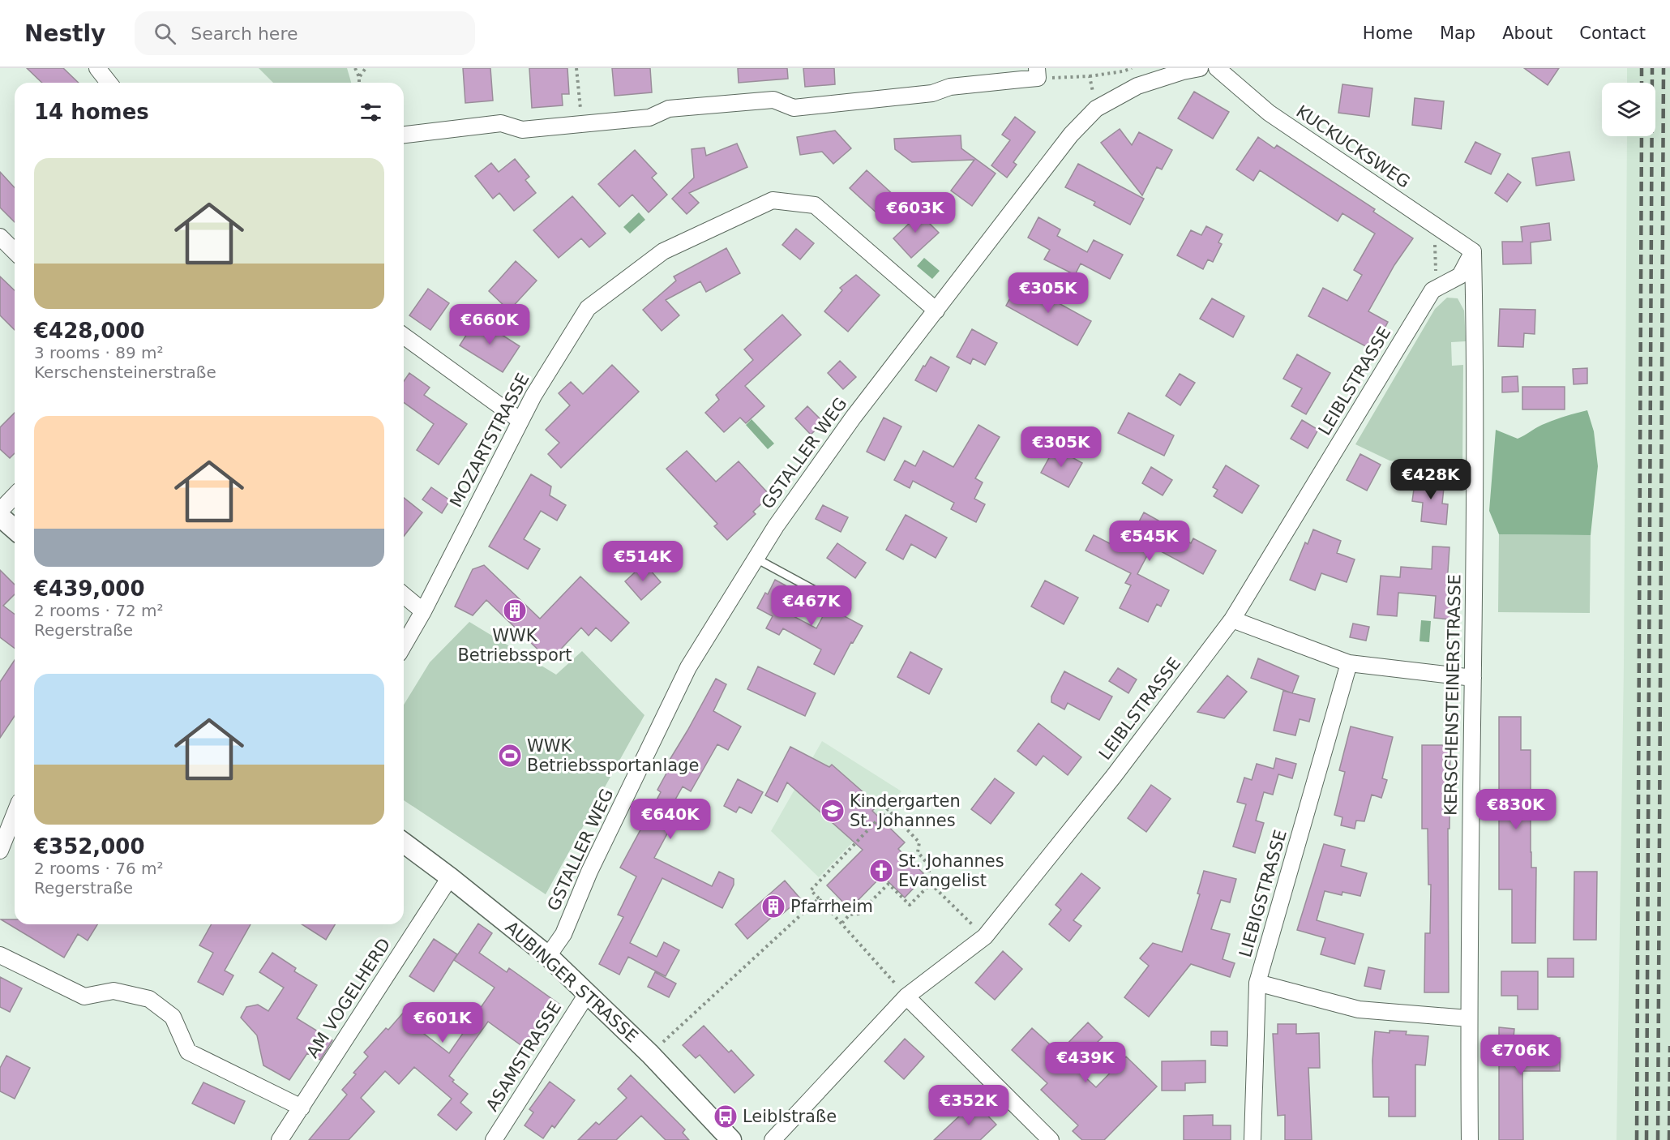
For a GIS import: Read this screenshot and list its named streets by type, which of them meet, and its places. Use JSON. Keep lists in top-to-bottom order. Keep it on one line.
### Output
{"streets":{"street":["KUCKUCKSWEG","LEIBLSTRASSE","MOZARTSTRASSE","GSTALLER WEG","KERSCHENSTEINERSTRASSE","LIEBIGSTRASSE","AUBINGER STRASSE","AM VOGELHERD","ASAMSTRASSE"]},"crossings":[["KUCKUCKSWEG","KERSCHENSTEINERSTRASSE"],["MOZARTSTRASSE","GSTALLER WEG"],["GSTALLER WEG","AUBINGER STRASSE"],["AUBINGER STRASSE","AM VOGELHERD"],["AUBINGER STRASSE","ASAMSTRASSE"]],"places":{"building":["WWK Betriebssport","Pfarrheim"],"sports":["WWK Betriebssportanlage"],"school or university":["Kindergarten St. Johannes"],"church":["St. Johannes Evangelist"],"bus stop":["Leiblstraße"]},"page":{"header":"Nestly","search":"Search here","nav":["Home","Map","About","Contact"],"heading":"14 homes","list":[{"name":"€428,000","note":"3 rooms · 89 m² · Kerschensteinerstraße"},{"name":"€439,000","note":"2 rooms · 72 m² · Regerstraße"},{"name":"€352,000","note":"2 rooms · 76 m² · Regerstraße"}],"price":["€603K","€305K","€660K","€305K","€428K","€545K","€514K","€467K","€830K","€640K","€601K","€706K","€439K","€352K"]}}
